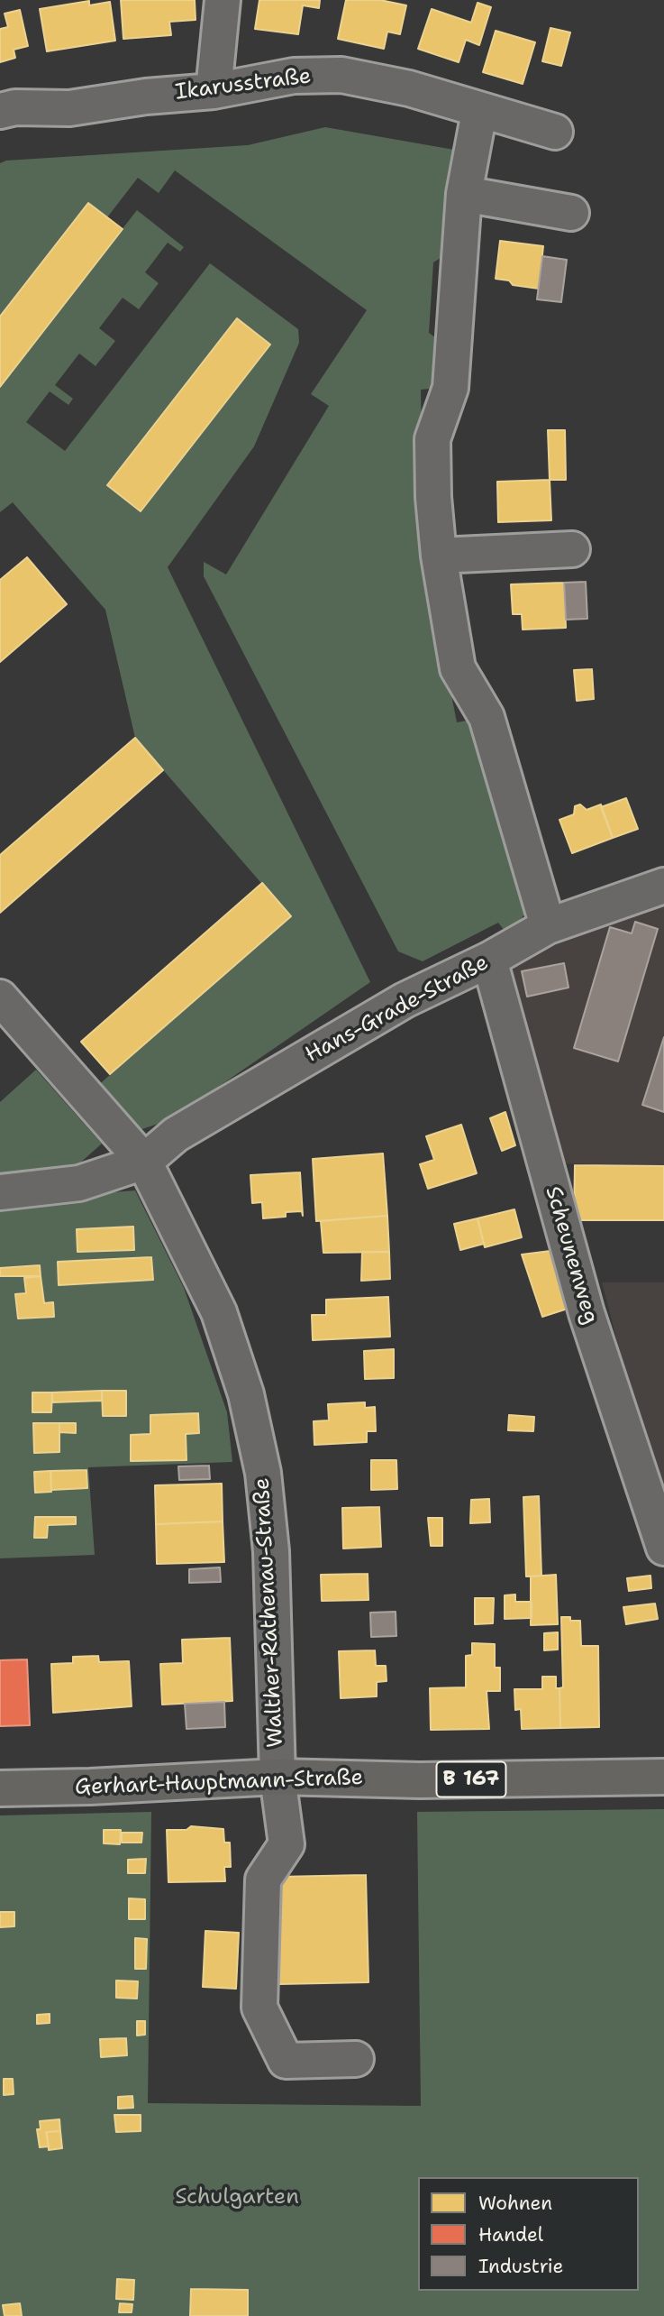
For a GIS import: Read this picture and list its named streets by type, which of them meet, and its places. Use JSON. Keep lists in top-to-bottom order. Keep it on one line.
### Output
{"streets":{"main road":["B 167","Gerhart-Hauptmann-Straße"],"street":["Ikarusstraße","Hans-Grade-Straße","Scheunenweg","Walther-Rathenau-Straße"]},"crossings":[["Hans-Grade-Straße","Scheunenweg"],["Hans-Grade-Straße","Walther-Rathenau-Straße"],["Walther-Rathenau-Straße","Gerhart-Hauptmann-Straße"]],"parks":["Schulgarten"],"legend":["Wohnen","Handel","Industrie"]}
